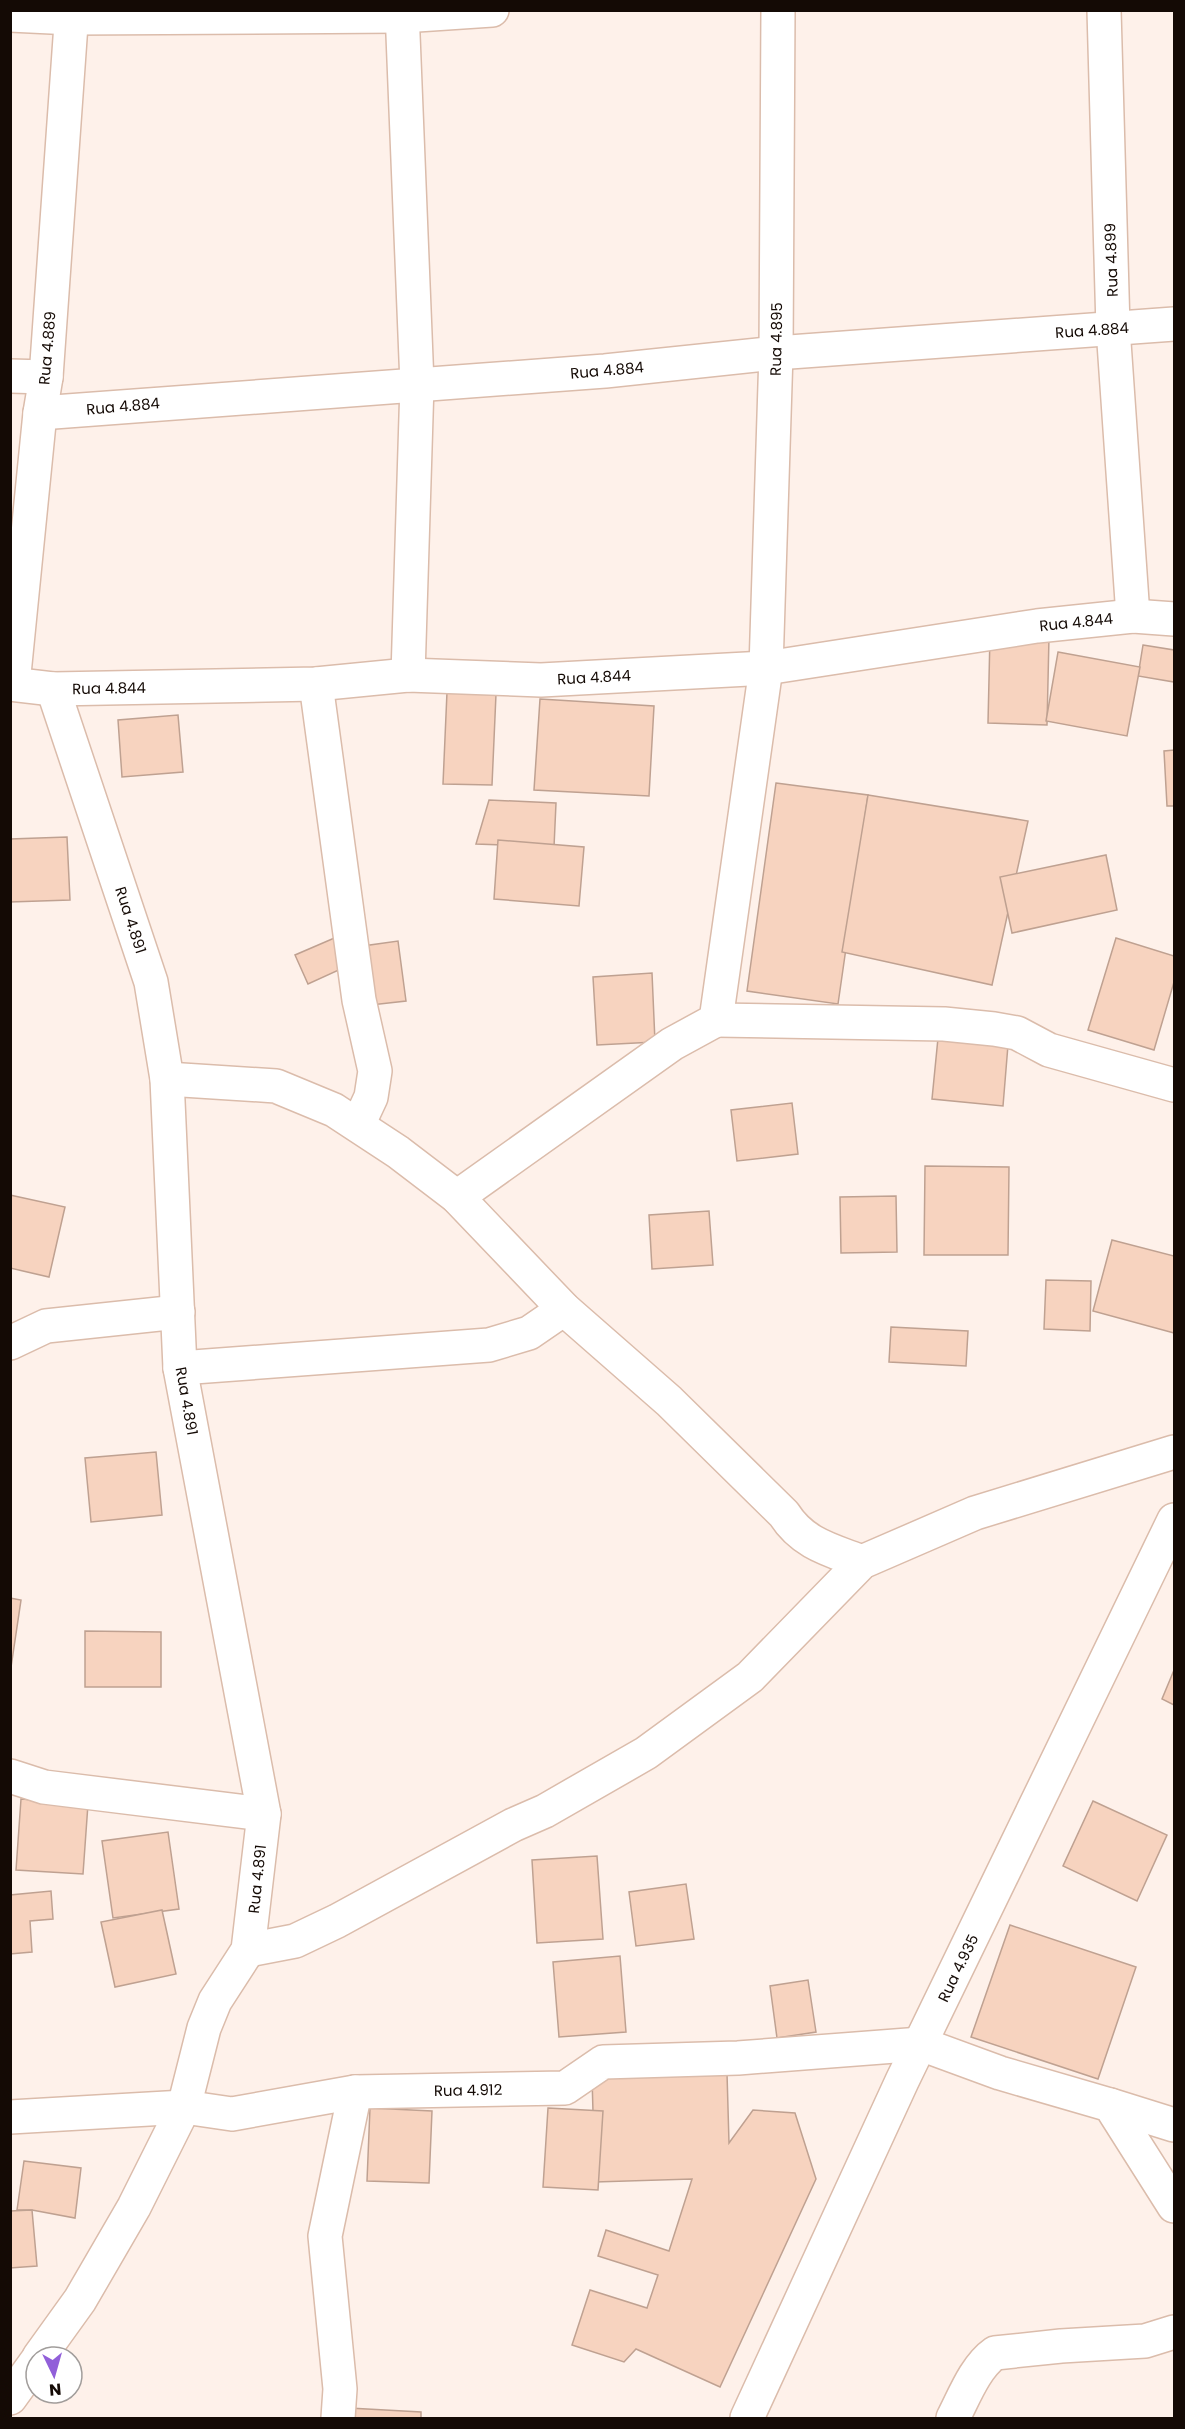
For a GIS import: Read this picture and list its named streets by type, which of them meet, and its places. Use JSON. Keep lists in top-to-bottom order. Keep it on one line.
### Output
{"streets":{"street":["Rua 4.899","Rua 4.884","Rua 4.895","Rua 4.889","Rua 4.844","Rua 4.891","Rua 4.935","Rua 4.912"]},"crossings":[["Rua 4.899","Rua 4.884"],["Rua 4.899","Rua 4.844"],["Rua 4.884","Rua 4.895"],["Rua 4.884","Rua 4.889"],["Rua 4.895","Rua 4.844"],["Rua 4.889","Rua 4.844"],["Rua 4.844","Rua 4.891"],["Rua 4.891","Rua 4.912"],["Rua 4.935","Rua 4.912"]],"north":"bottom"}
